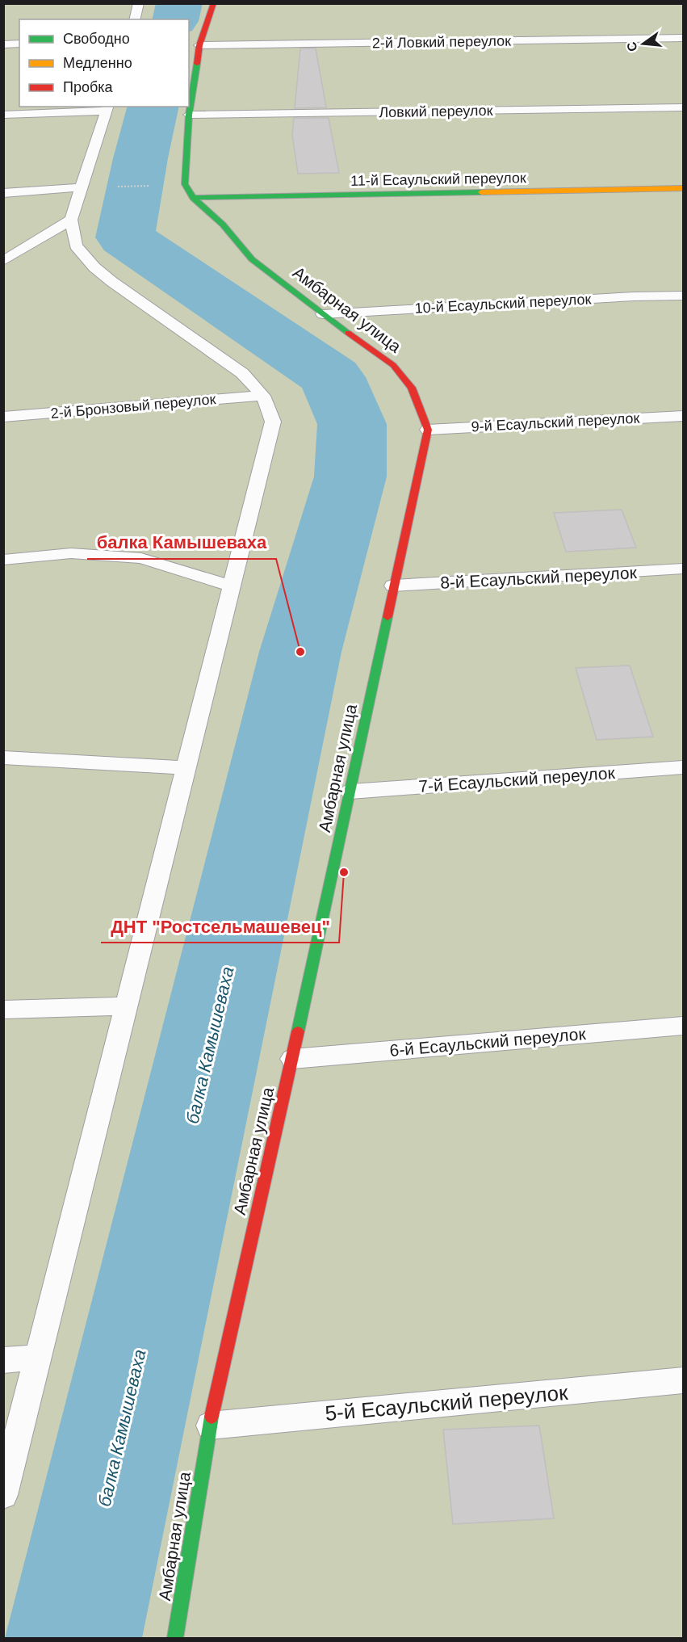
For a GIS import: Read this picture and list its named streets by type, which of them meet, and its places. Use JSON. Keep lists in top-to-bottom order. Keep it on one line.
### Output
{"streets":{"street":["11-й Есаульский переулок","Амбарная улица"],"lane":["2-й Ловкий переулок","Ловкий переулок","10-й Есаульский переулок","2-й Бронзовый переулок","9-й Есаульский переулок","8-й Есаульский переулок","7-й Есаульский переулок","6-й Есаульский переулок","5-й Есаульский переулок"]},"crossings":[["11-й Есаульский переулок","Амбарная улица"],["10-й Есаульский переулок","Амбарная улица"],["Амбарная улица","9-й Есаульский переулок"],["Амбарная улица","8-й Есаульский переулок"],["Амбарная улица","7-й Есаульский переулок"],["Амбарная улица","6-й Есаульский переулок"],["Амбарная улица","5-й Есаульский переулок"]],"water":["балка Камышеваха"],"places":["балка Камышеваха","ДНТ \"Ростсельмашевец\""],"legend":["Свободно","Медленно","Пробка"],"north":"left"}
